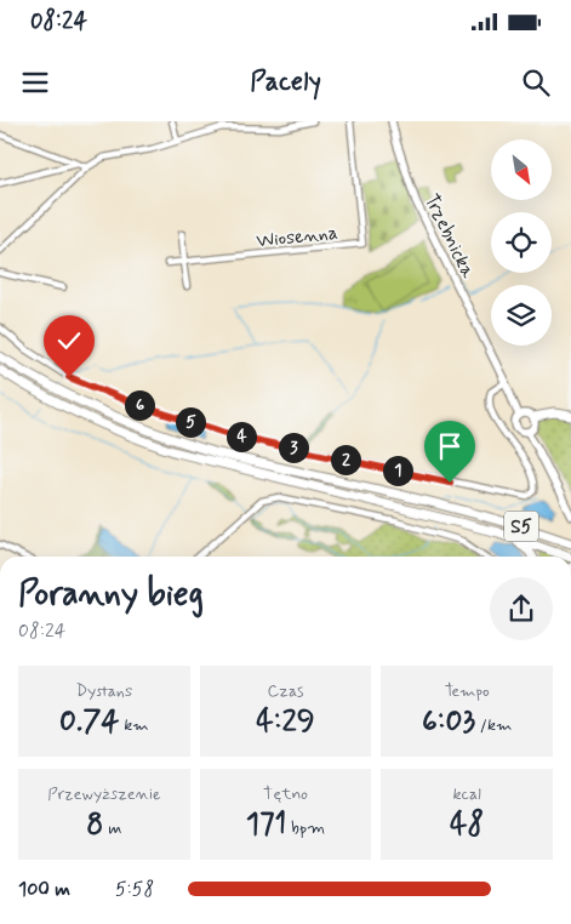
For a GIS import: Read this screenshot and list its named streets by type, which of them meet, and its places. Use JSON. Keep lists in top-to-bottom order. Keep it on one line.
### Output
{"streets":{"highway":["S5"],"main road":["Trzebnicka"],"street":["Wiosenna"]},"north":"bottom right","page":{"status":"08:24","header":"Pacely","pins":["6","5","4","3","2","1"],"heading":["Poranny bieg","08:24"],"stats":[["Dystans","0.74 km"],["Czas","4:29"],["Tempo","6:03 /km"],["Przewyższenie","8 m"],["Tętno","171 bpm"],["kcal","48"]],"list":[{"name":"100 m","note":"5:58"}]}}
